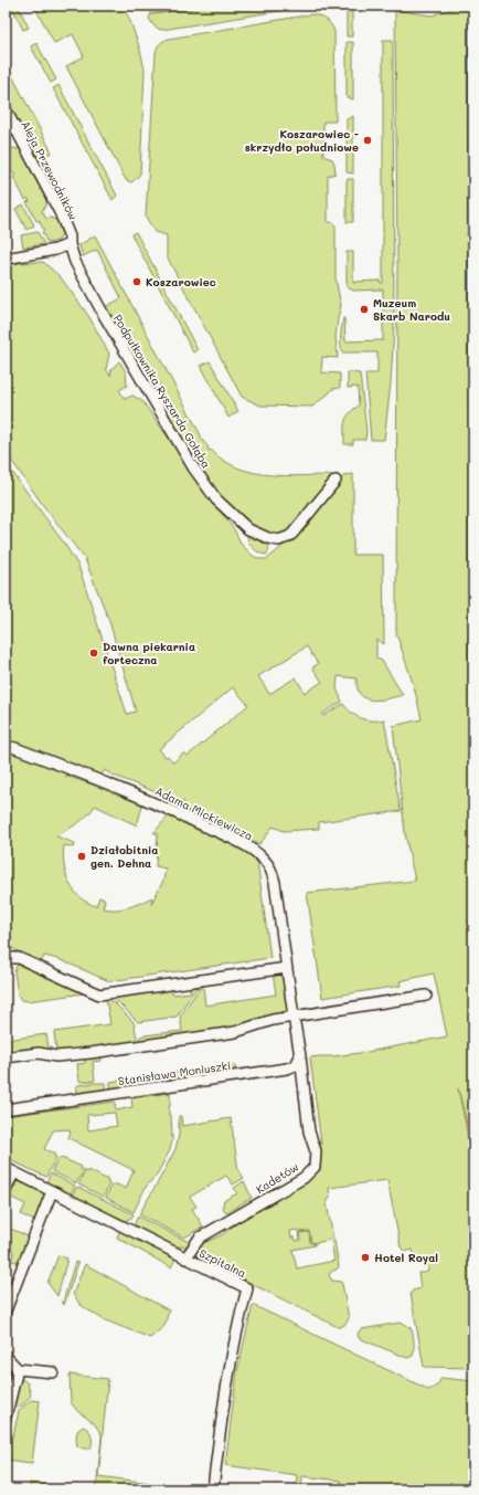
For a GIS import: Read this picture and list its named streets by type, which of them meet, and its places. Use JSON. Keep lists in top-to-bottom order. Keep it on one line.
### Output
{"streets":{"street":["Aleja Przewodników","Podpułkownika Ryszarda Gołąba","Adama Mickiewicza","Stanisława Moniuszki","Kadetów","Szpitalna"]},"crossings":[["Aleja Przewodników","Podpułkownika Ryszarda Gołąba"],["Stanisława Moniuszki","Kadetów"],["Kadetów","Szpitalna"]],"places":["Koszarowiec - skrzydło południowe","Koszarowiec","Muzeum Skarb Narodu","Dawna piekarnia forteczna","Działobitnia gen. Dehna","Hotel Royal"]}
